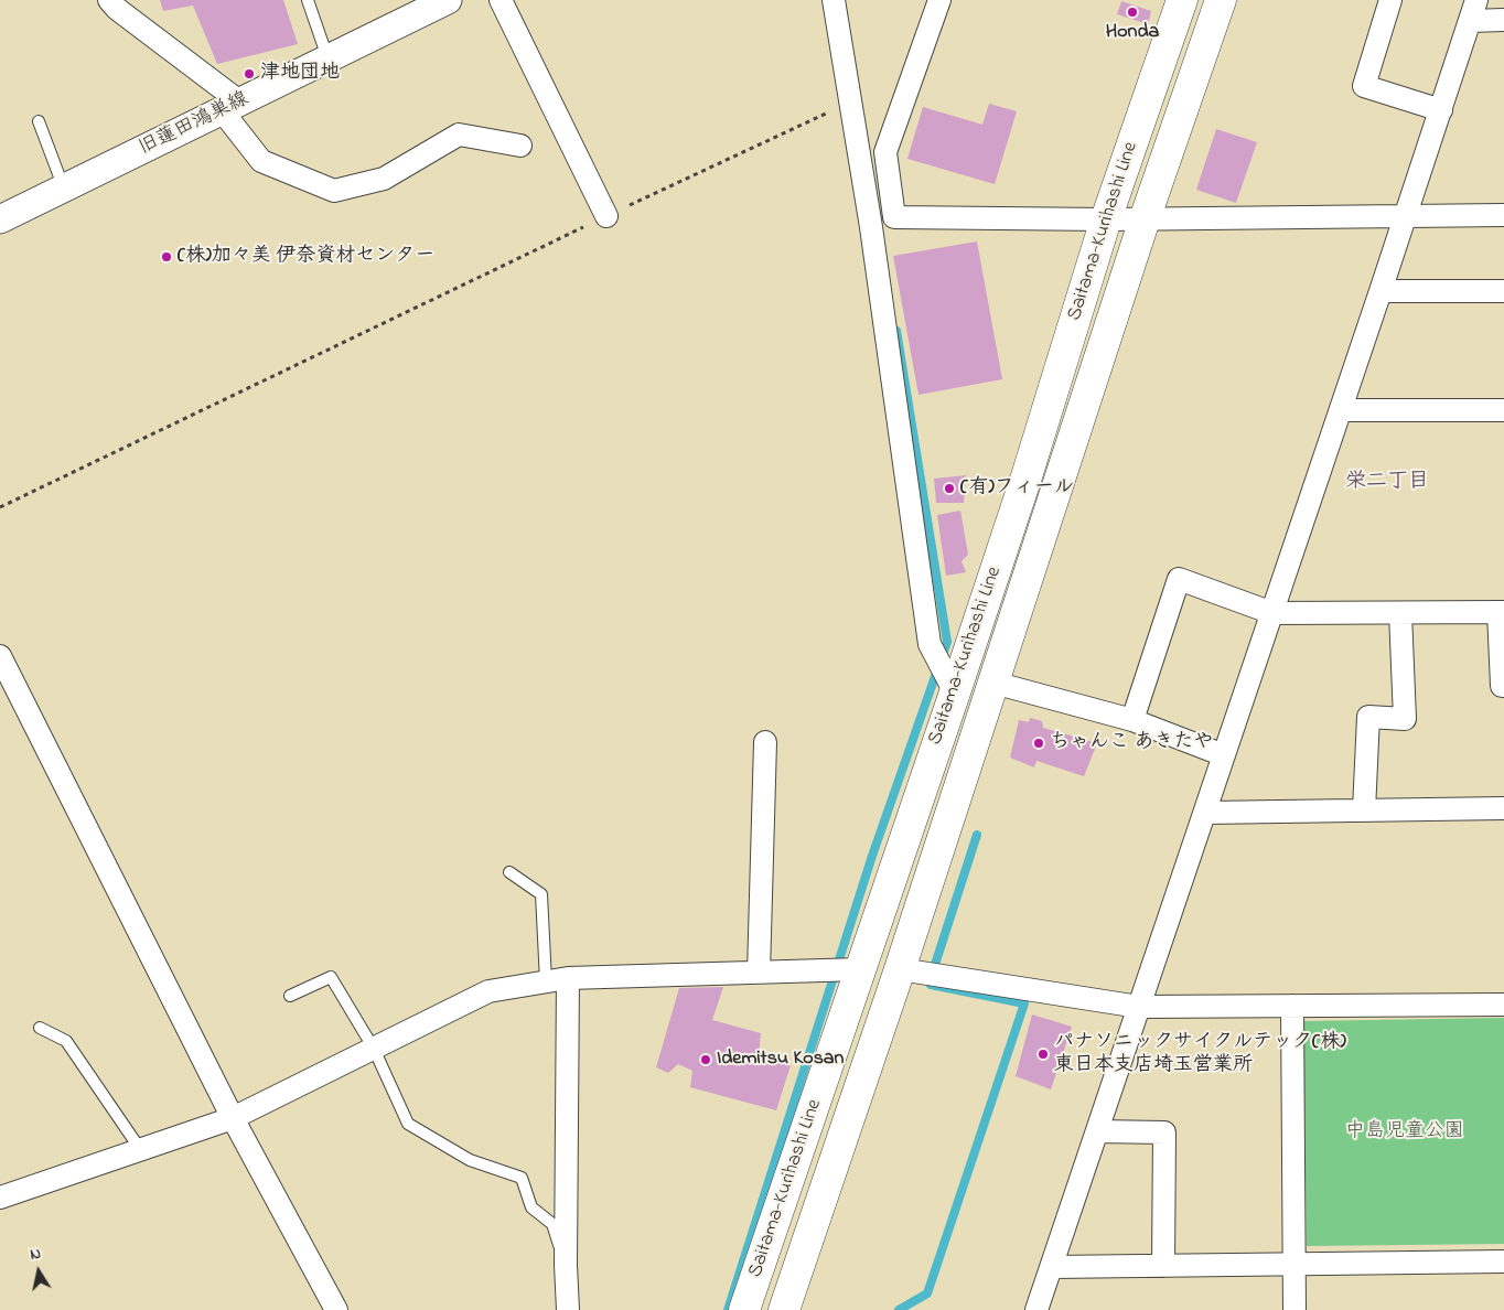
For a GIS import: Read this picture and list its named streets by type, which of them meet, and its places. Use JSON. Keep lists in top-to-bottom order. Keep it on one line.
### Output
{"streets":{"main road":["Saitama-Kurihashi Line"],"street":["旧蓮田鴻巣線"]},"districts":["栄二丁目"],"parks":["中島児童公園"],"places":["Honda","津地団地","(株)加々美 伊奈資材センター","(有)フィール","ちゃんこ あきたや","パナソニックサイクルテック(株) 東日本支店埼玉営業所","Idemitsu Kosan"],"north":"top"}
